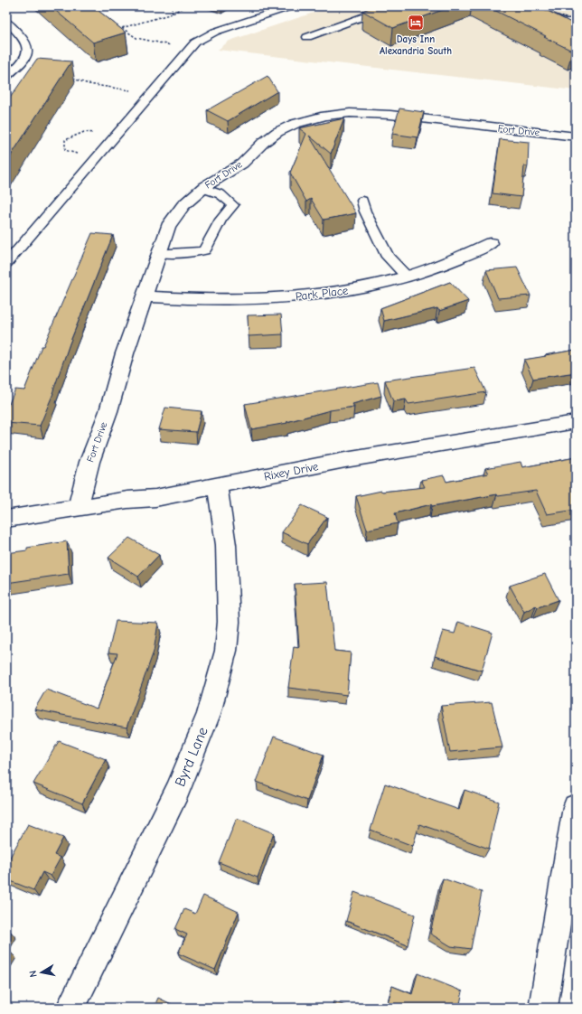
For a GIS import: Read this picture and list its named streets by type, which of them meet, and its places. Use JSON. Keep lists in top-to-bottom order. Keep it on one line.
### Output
{"streets":{"street":["Fort Drive","Park Place","Rixey Drive","Byrd Lane"]},"crossings":[["Fort Drive","Park Place"],["Fort Drive","Rixey Drive"],["Rixey Drive","Byrd Lane"]],"places":{"hotel":["Days Inn Alexandria South"]},"north":"left"}
